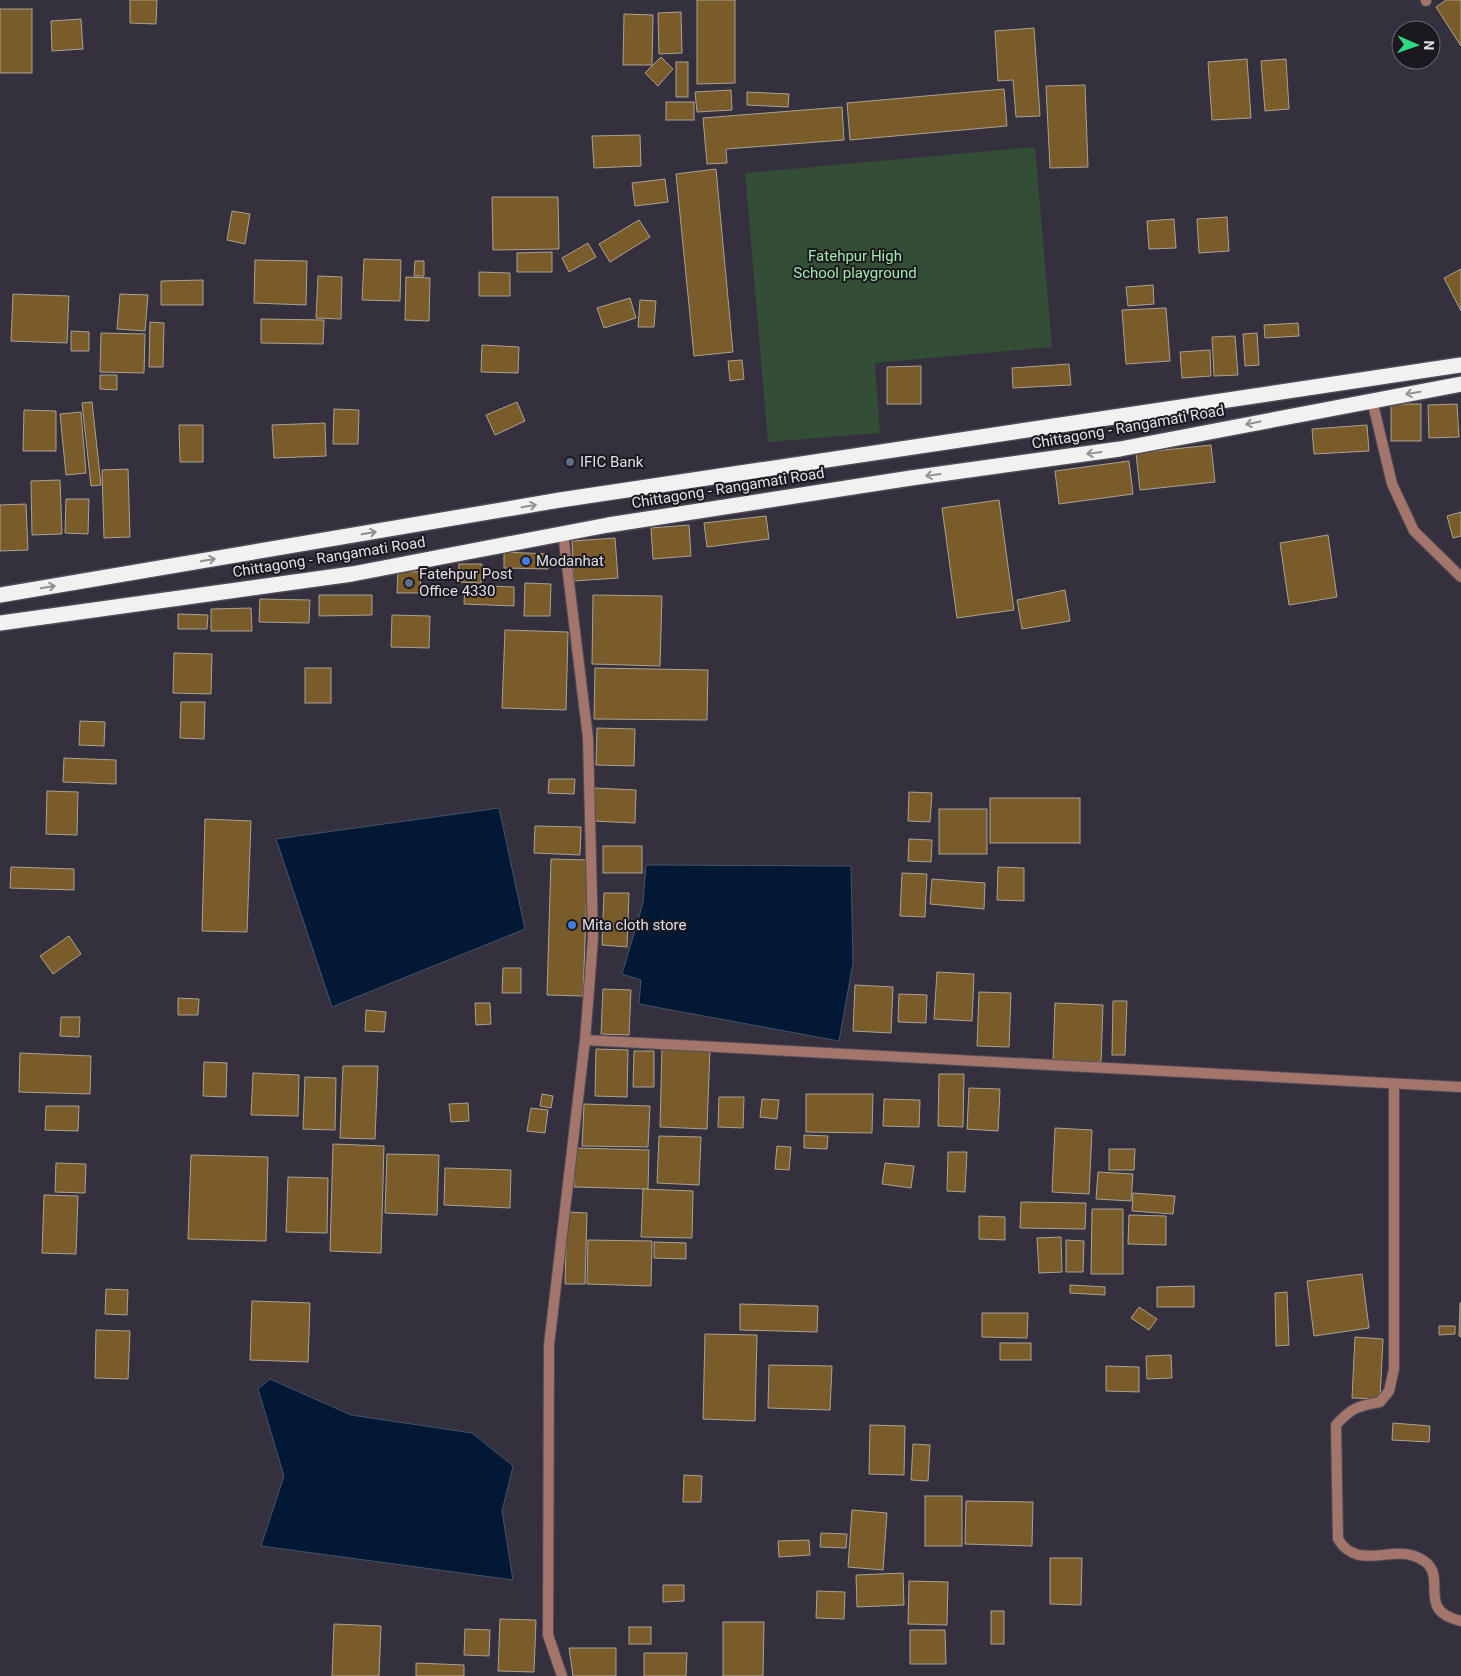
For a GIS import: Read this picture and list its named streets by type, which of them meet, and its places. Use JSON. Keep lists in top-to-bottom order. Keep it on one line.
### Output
{"streets":{"highway":["Chittagong - Rangamati Road"]},"parks":["Fatehpur High School playground"],"places":["IFIC Bank","Modanhat","Fatehpur Post Office 4330","Mita cloth store"],"north":"right"}
